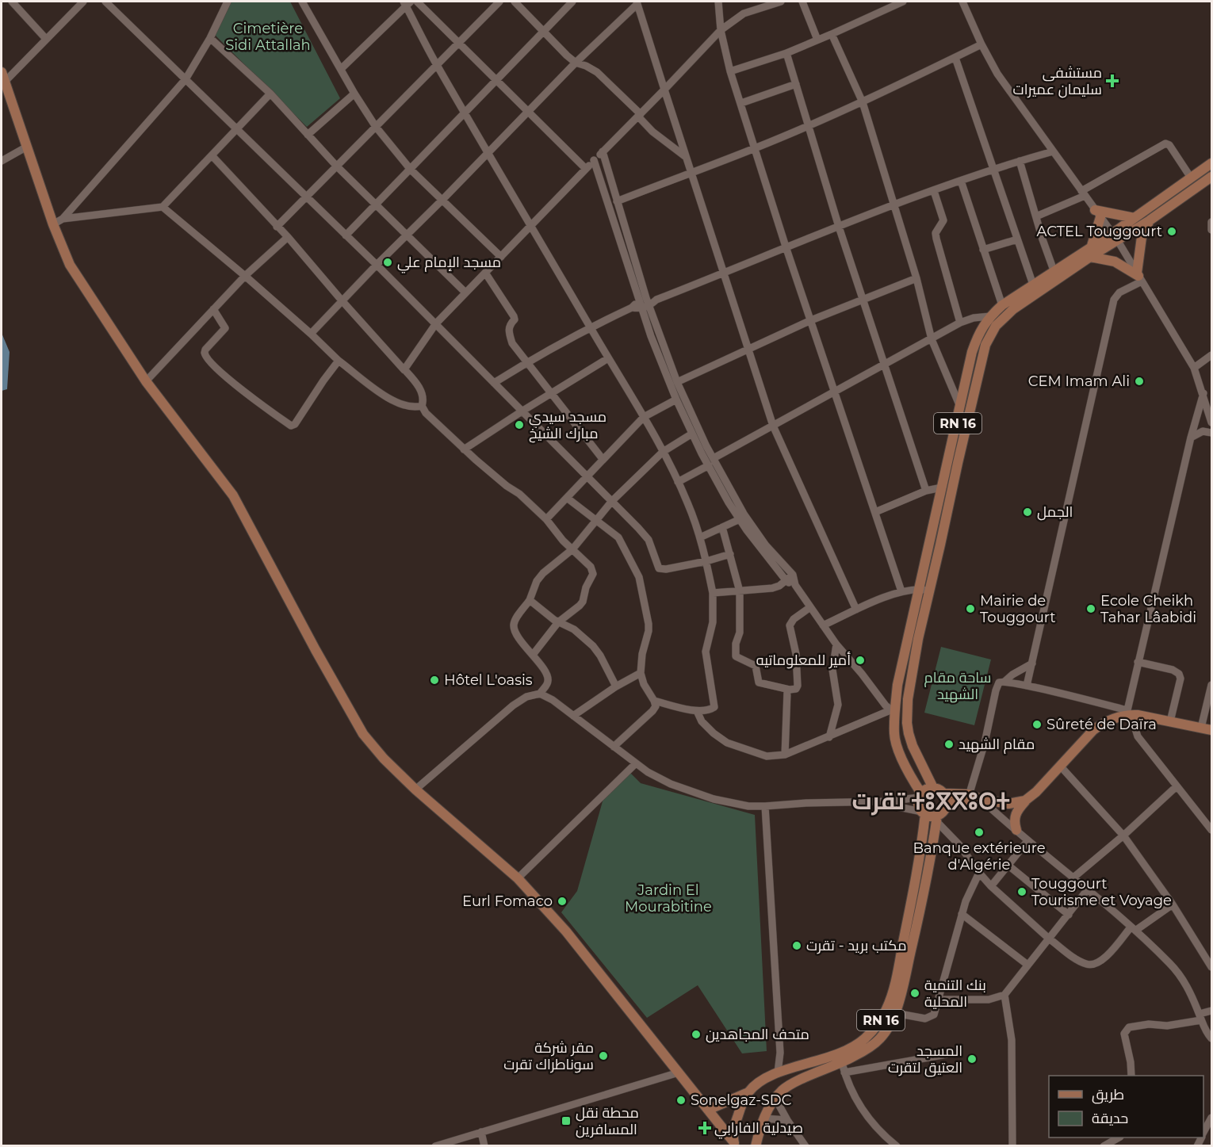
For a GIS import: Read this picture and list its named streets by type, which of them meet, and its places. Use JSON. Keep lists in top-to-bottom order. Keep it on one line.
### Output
{"streets":{"main road":["RN 16"]},"districts":["تقرت ⵜⵓⴳⴳⵓⵔⵜ"],"parks":["Cimetière Sidi Attallah","ساحة مقام الشهيد","Jardin El Mourabitine"],"places":{"health":["مستشفى سليمان عميرات","صيدلية الفارابي"],"other":["ACTEL Touggourt","مسجد الإمام علي","CEM Imam Ali","مسجد سيدي مبارك الشيخ","الجمل","Mairie de Touggourt","Ecole Cheikh Tahar Lâabidi","أمیر للمعلوماتیه","Hôtel L'oasis","Sûreté de Daïra","مقام الشهيد","Banque extérieure d'Algérie","Touggourt Tourisme et Voyage","Eurl Fomaco","مكتب بريد - تقرت","بنك التنمية المحلية","متحف المجاهدين","مقر شركة سوناطراك تقرت","المسجد العتيق لتقرت","Sonelgaz-SDC"],"transit":["محطة نقل المسافرين"]},"legend":["طريق","حديقة"]}
